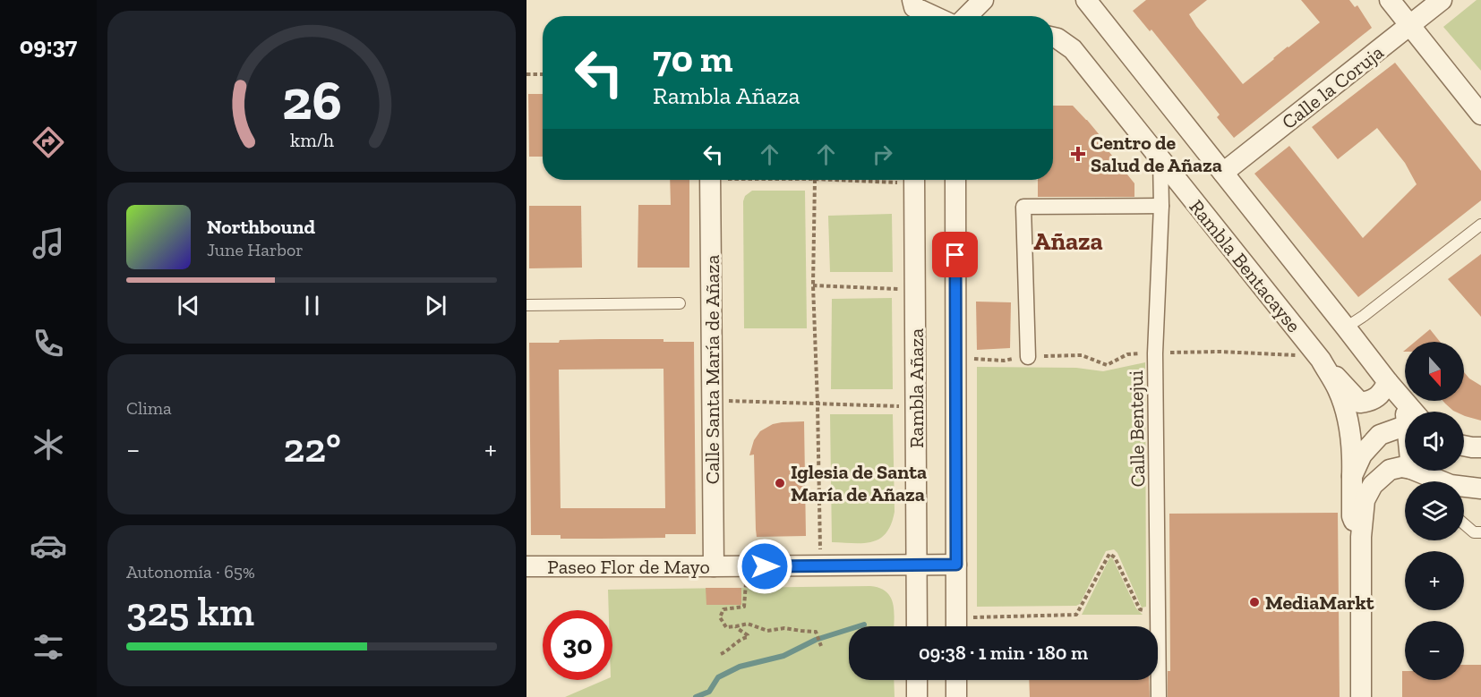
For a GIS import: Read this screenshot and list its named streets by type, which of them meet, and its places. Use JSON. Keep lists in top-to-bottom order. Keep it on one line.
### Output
{"streets":{"street":["Calle la Coruja","Rambla Bentacayse","Calle Santa María de Añaza","Rambla Añaza","Calle Bentejui","Paseo Flor de Mayo"]},"crossings":[["Calle la Coruja","Rambla Bentacayse"],["Rambla Bentacayse","Calle Bentejui"],["Calle Santa María de Añaza","Paseo Flor de Mayo"],["Rambla Añaza","Paseo Flor de Mayo"]],"districts":["Añaza"],"places":{"health":["Centro de Salud de Añaza"],"other":["Iglesia de Santa María de Añaza","MediaMarkt"]},"north":"bottom","page":{"tabs":"09:37","turn":["70 m","Rambla Añaza"],"song":["Northbound","June Harbor"],"map_buttons":["+","−"],"tile":["Clima",["Autonomía · 65%","325 km"]],"heat":["−","22°","+"],"limit":"30","trip":"09:38 · 1 min · 180 m","gauge":["26","km/h"]}}
